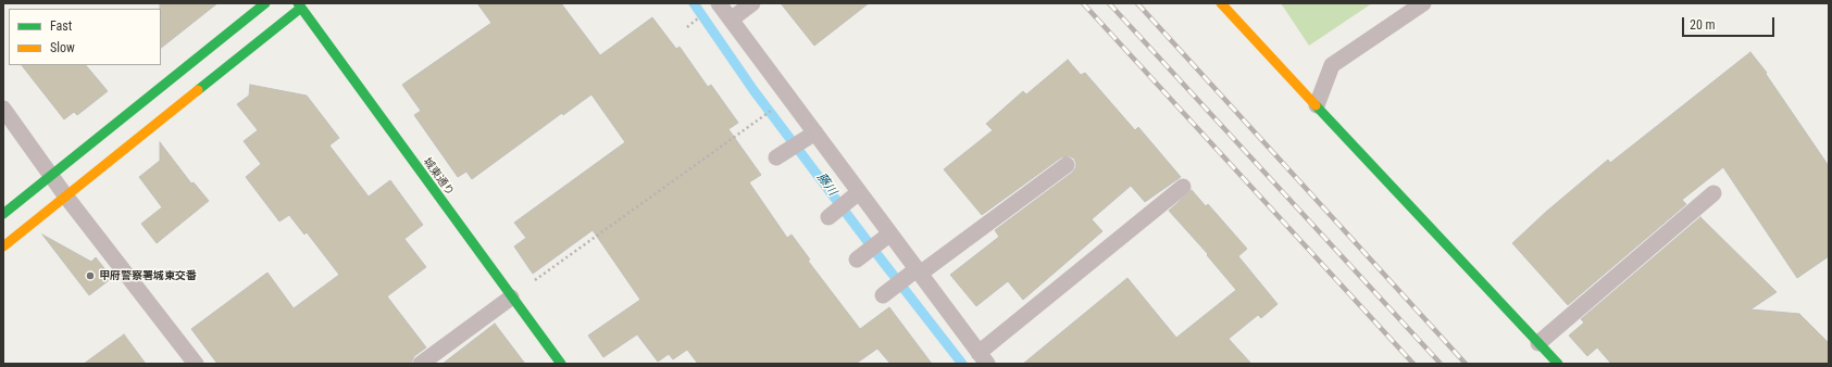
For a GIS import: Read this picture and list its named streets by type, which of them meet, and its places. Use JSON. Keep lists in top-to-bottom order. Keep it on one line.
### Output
{"streets":{"main road":["城東通り"]},"water":["藤川"],"places":["甲府警察署城東交番"],"legend":["Fast","Slow"],"scale_bar":"20 m"}
